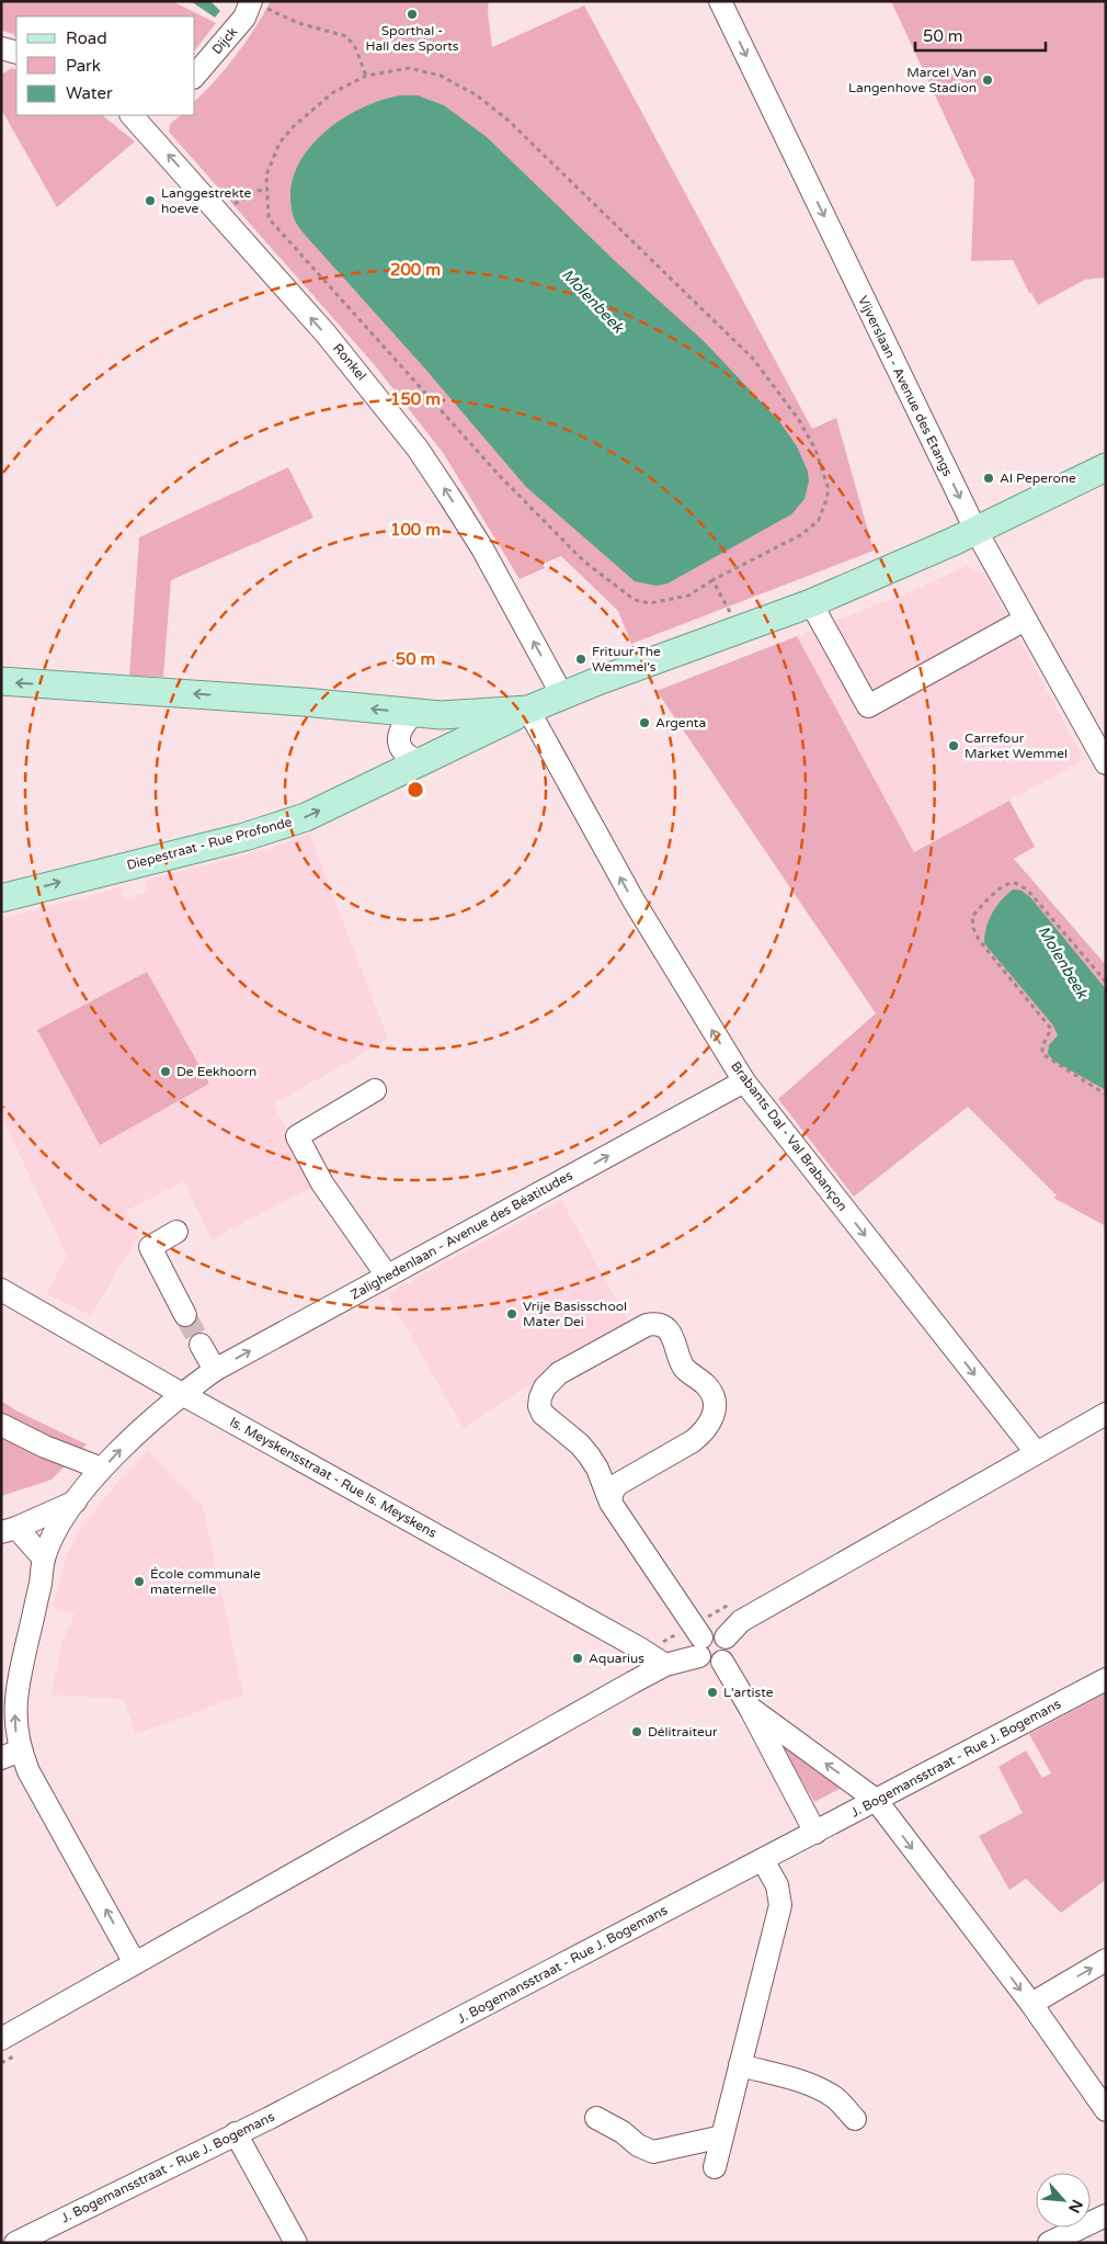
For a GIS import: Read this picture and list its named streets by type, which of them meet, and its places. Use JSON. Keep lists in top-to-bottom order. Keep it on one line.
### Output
{"streets":{"main road":["Diepestraat - Rue Profonde"],"street":["Dijck","Ronkel","Vijverslaan - Avenue des Etangs","Brabants Dal - Val Brabançon","Zalighedenlaan - Avenue des Béatitudes","Is. Meyskensstraat - Rue Is. Meyskens","J. Bogemansstraat - Rue J. Bogemans"]},"crossings":[["Ronkel","Diepestraat - Rue Profonde"],["Vijverslaan - Avenue des Etangs","Diepestraat - Rue Profonde"],["Diepestraat - Rue Profonde","Brabants Dal - Val Brabançon"],["Brabants Dal - Val Brabançon","Zalighedenlaan - Avenue des Béatitudes"],["Zalighedenlaan - Avenue des Béatitudes","Is. Meyskensstraat - Rue Is. Meyskens"]],"one_way":["Ronkel","Vijverslaan - Avenue des Etangs","Zalighedenlaan - Avenue des Béatitudes"],"water":["Molenbeek"],"places":["Sporthal - Hall des Sports","Marcel Van Langenhove Stadion","Langgestrekte hoeve","Al Peperone","Frituur The Wemmel's","Argenta","Carrefour Market Wemmel","De Eekhoorn","Vrije Basisschool Mater Dei","École communale maternelle","Aquarius","L'artiste","Délitraiteur"],"legend":["Road","Park","Water"],"scale_bar":"50 m","north":"bottom right","rings":["200 m","150 m","100 m","50 m"]}
